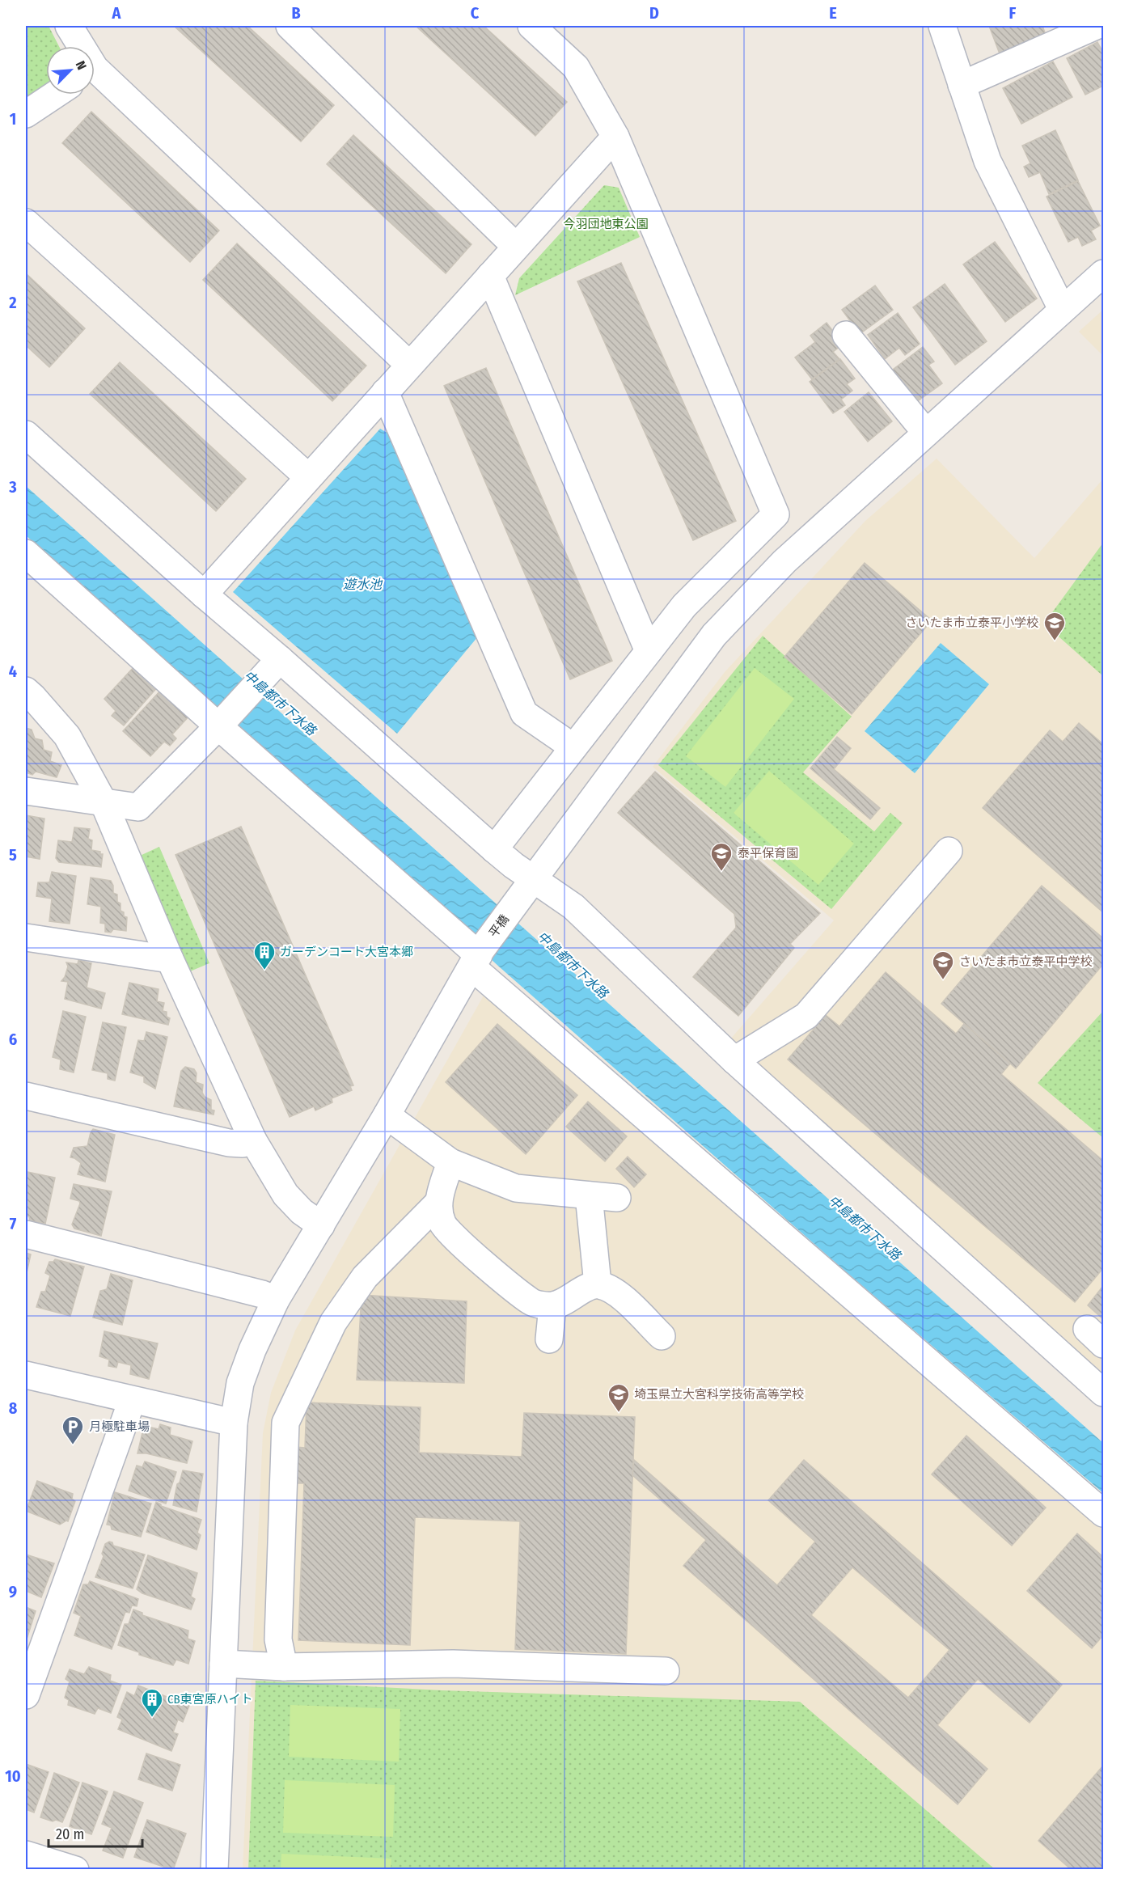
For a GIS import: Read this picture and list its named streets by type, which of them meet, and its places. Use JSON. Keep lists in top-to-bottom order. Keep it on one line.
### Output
{"streets":{"street":["平橋"]},"water":["遊水池","中島都市下水路"],"parks":["今羽団地東公園"],"places":{"school or university":["さいたま市立泰平小学校","泰平保育園","さいたま市立泰平中学校","埼玉県立大宮科学技術高等学校"],"building":["ガーデンコート大宮本郷","CB東宮原ハイト"],"parking":["月極駐車場"]},"scale_bar":"20 m","north":"top right","grid":{"columns":["A","B","C","D","E","F"],"rows":["1","2","3","4","5","6","7","8","9","10"]}}
